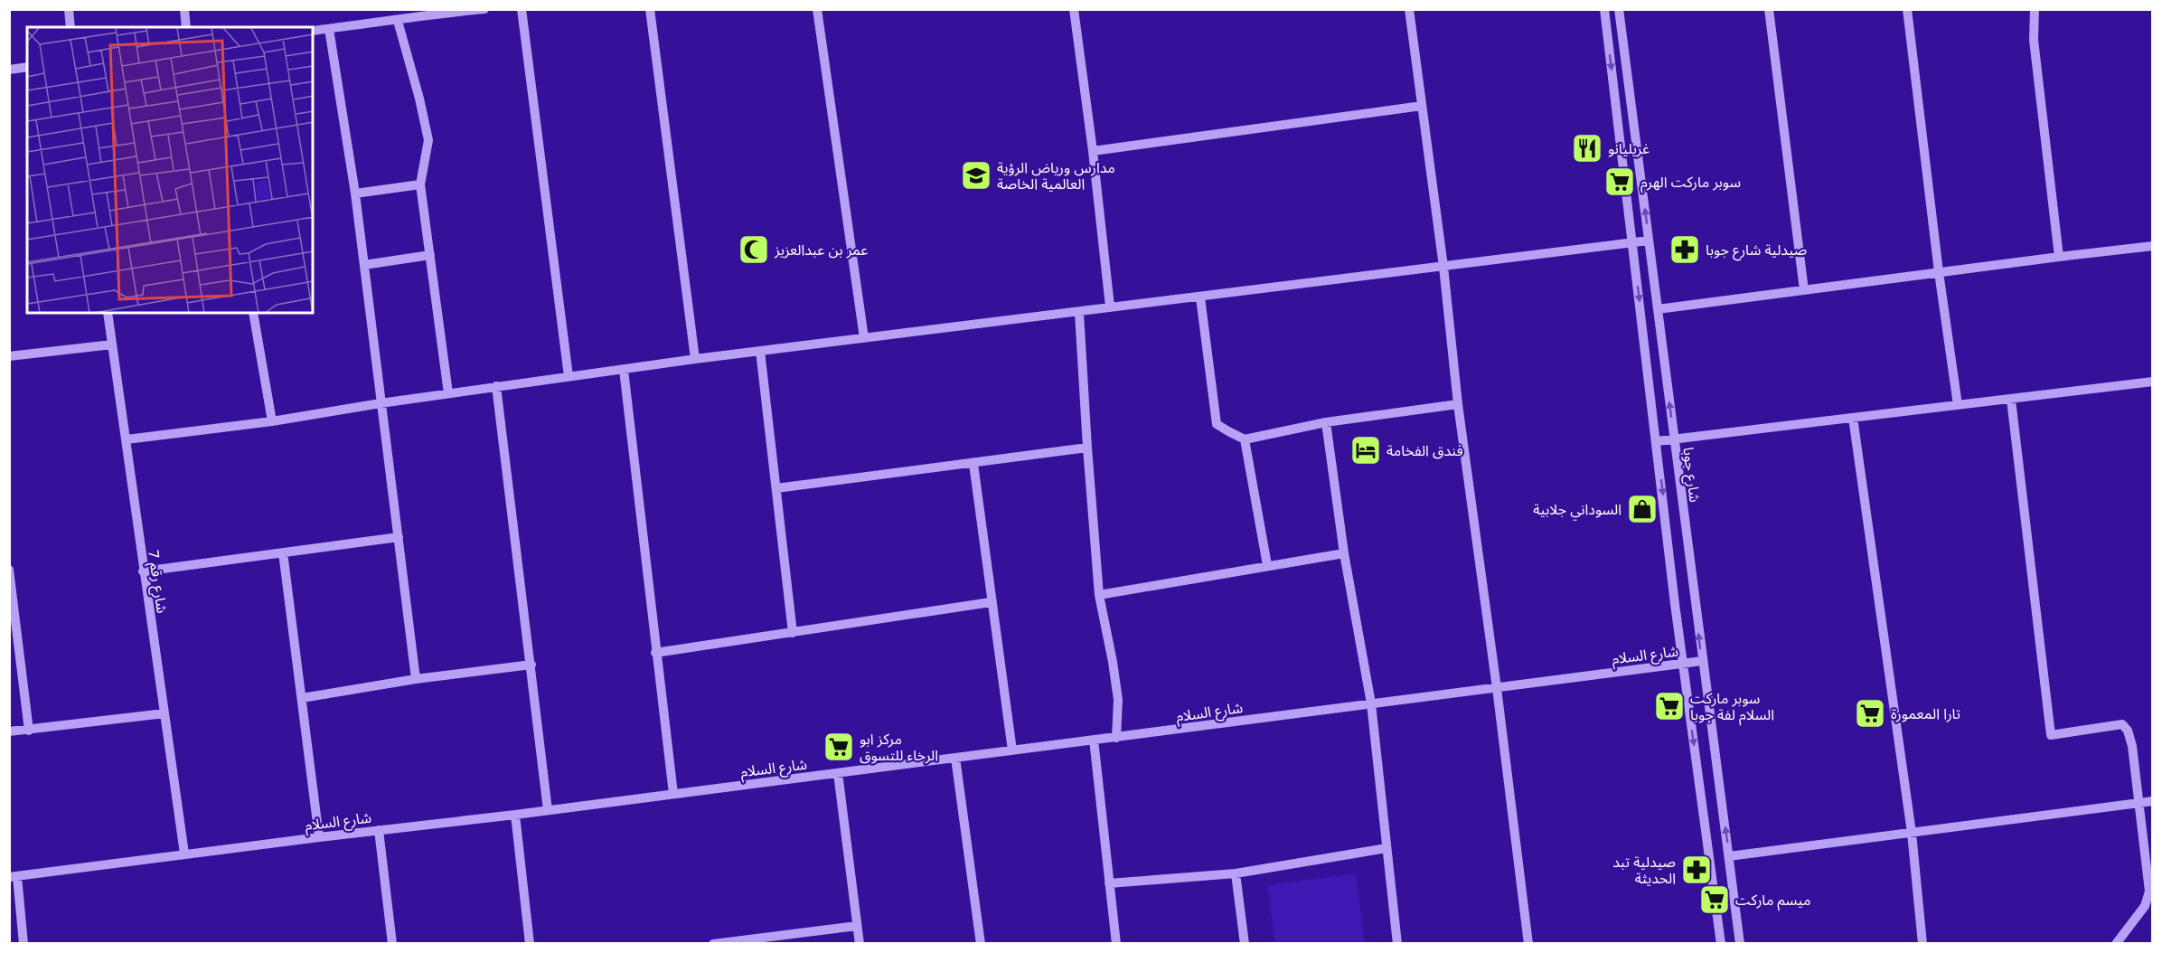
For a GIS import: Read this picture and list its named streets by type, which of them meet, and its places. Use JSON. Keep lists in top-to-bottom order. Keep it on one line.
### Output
{"streets":{"street":["شارع جوبا","شارع رقم 7","شارع السلام"]},"crossings":[["شارع جوبا","شارع السلام"],["شارع رقم 7","شارع السلام"]],"places":{"restaurant":["غريليانو"],"school or university":["مدارس ورياض الرؤية العالمية الخاصة"],"supermarket":["سوبر ماركت الهرم","سوبر ماركت السلام لفة جوبا","تارا المعمورة","مركز ابو الرخاء للتسوق","ميسم ماركت"],"mosque":["عمر بن عبدالعزيز"],"pharmacy":["صيدلية شارع جوبا","صيدلية تبد الحديثة"],"hotel":["فندق الفخامة"],"shop":["السوداني جلابية"]}}
